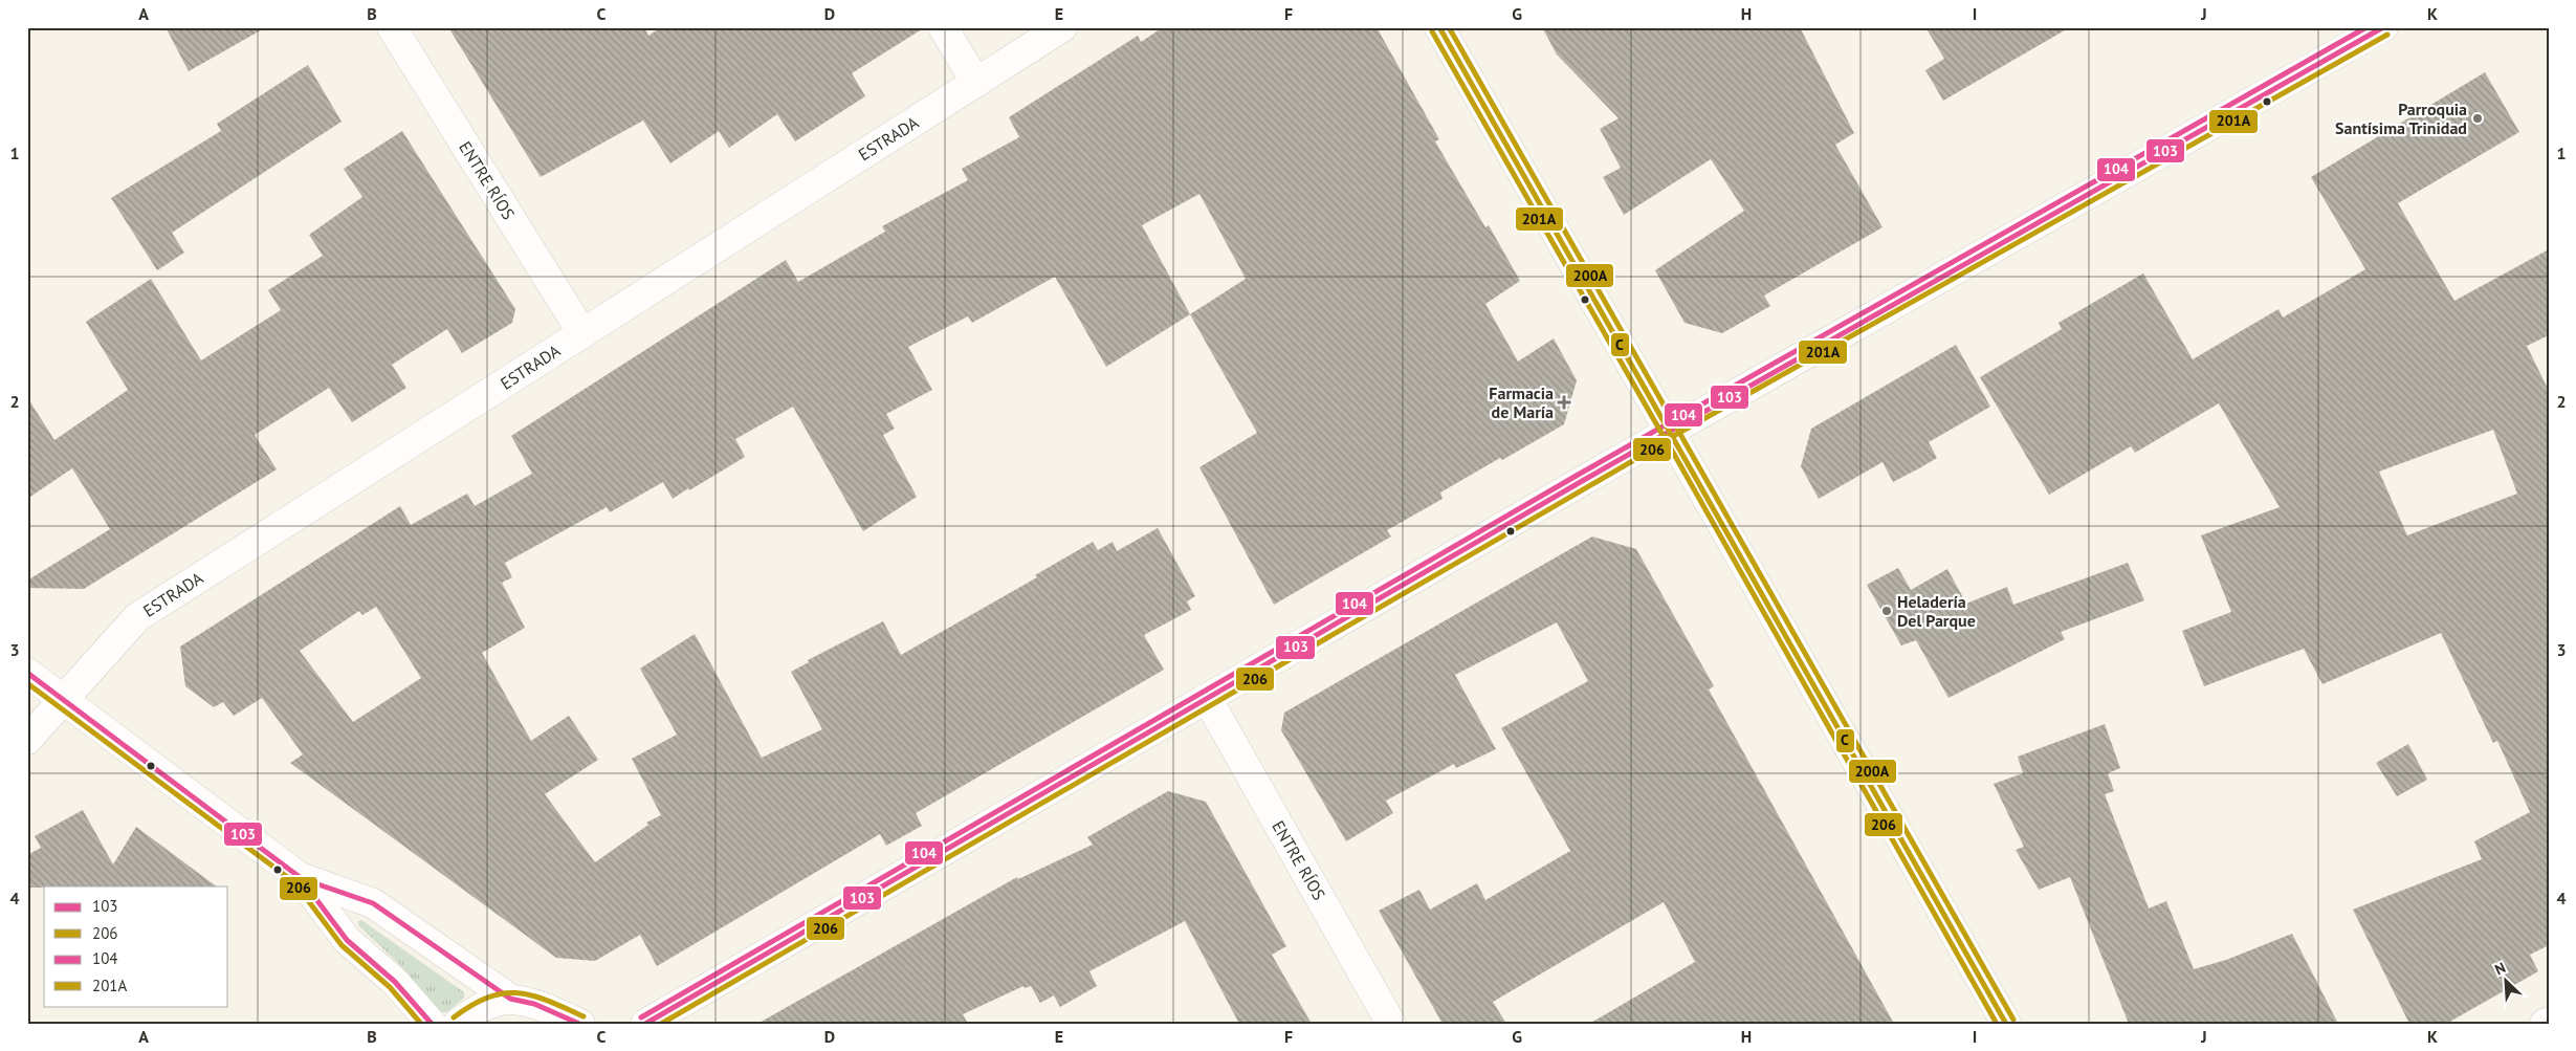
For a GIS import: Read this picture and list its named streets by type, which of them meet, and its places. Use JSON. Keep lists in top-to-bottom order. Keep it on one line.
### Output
{"streets":{"street":["ESTRADA","ENTRE RÍOS"]},"crossings":[["ESTRADA","ENTRE RÍOS"]],"places":{"other":["Parroquia Santísima Trinidad","Heladería Del Parque"],"health":["Farmacia de María"]},"lines":["transit line 103","transit line 104","transit line 200A","transit line C","transit line 201A","transit line 206"],"legend":["103","206","104","201A"],"north":"top left","grid":{"columns":["A","B","C","D","E","F","G","H","I","J","K"],"rows":["1","2","3","4"]}}
